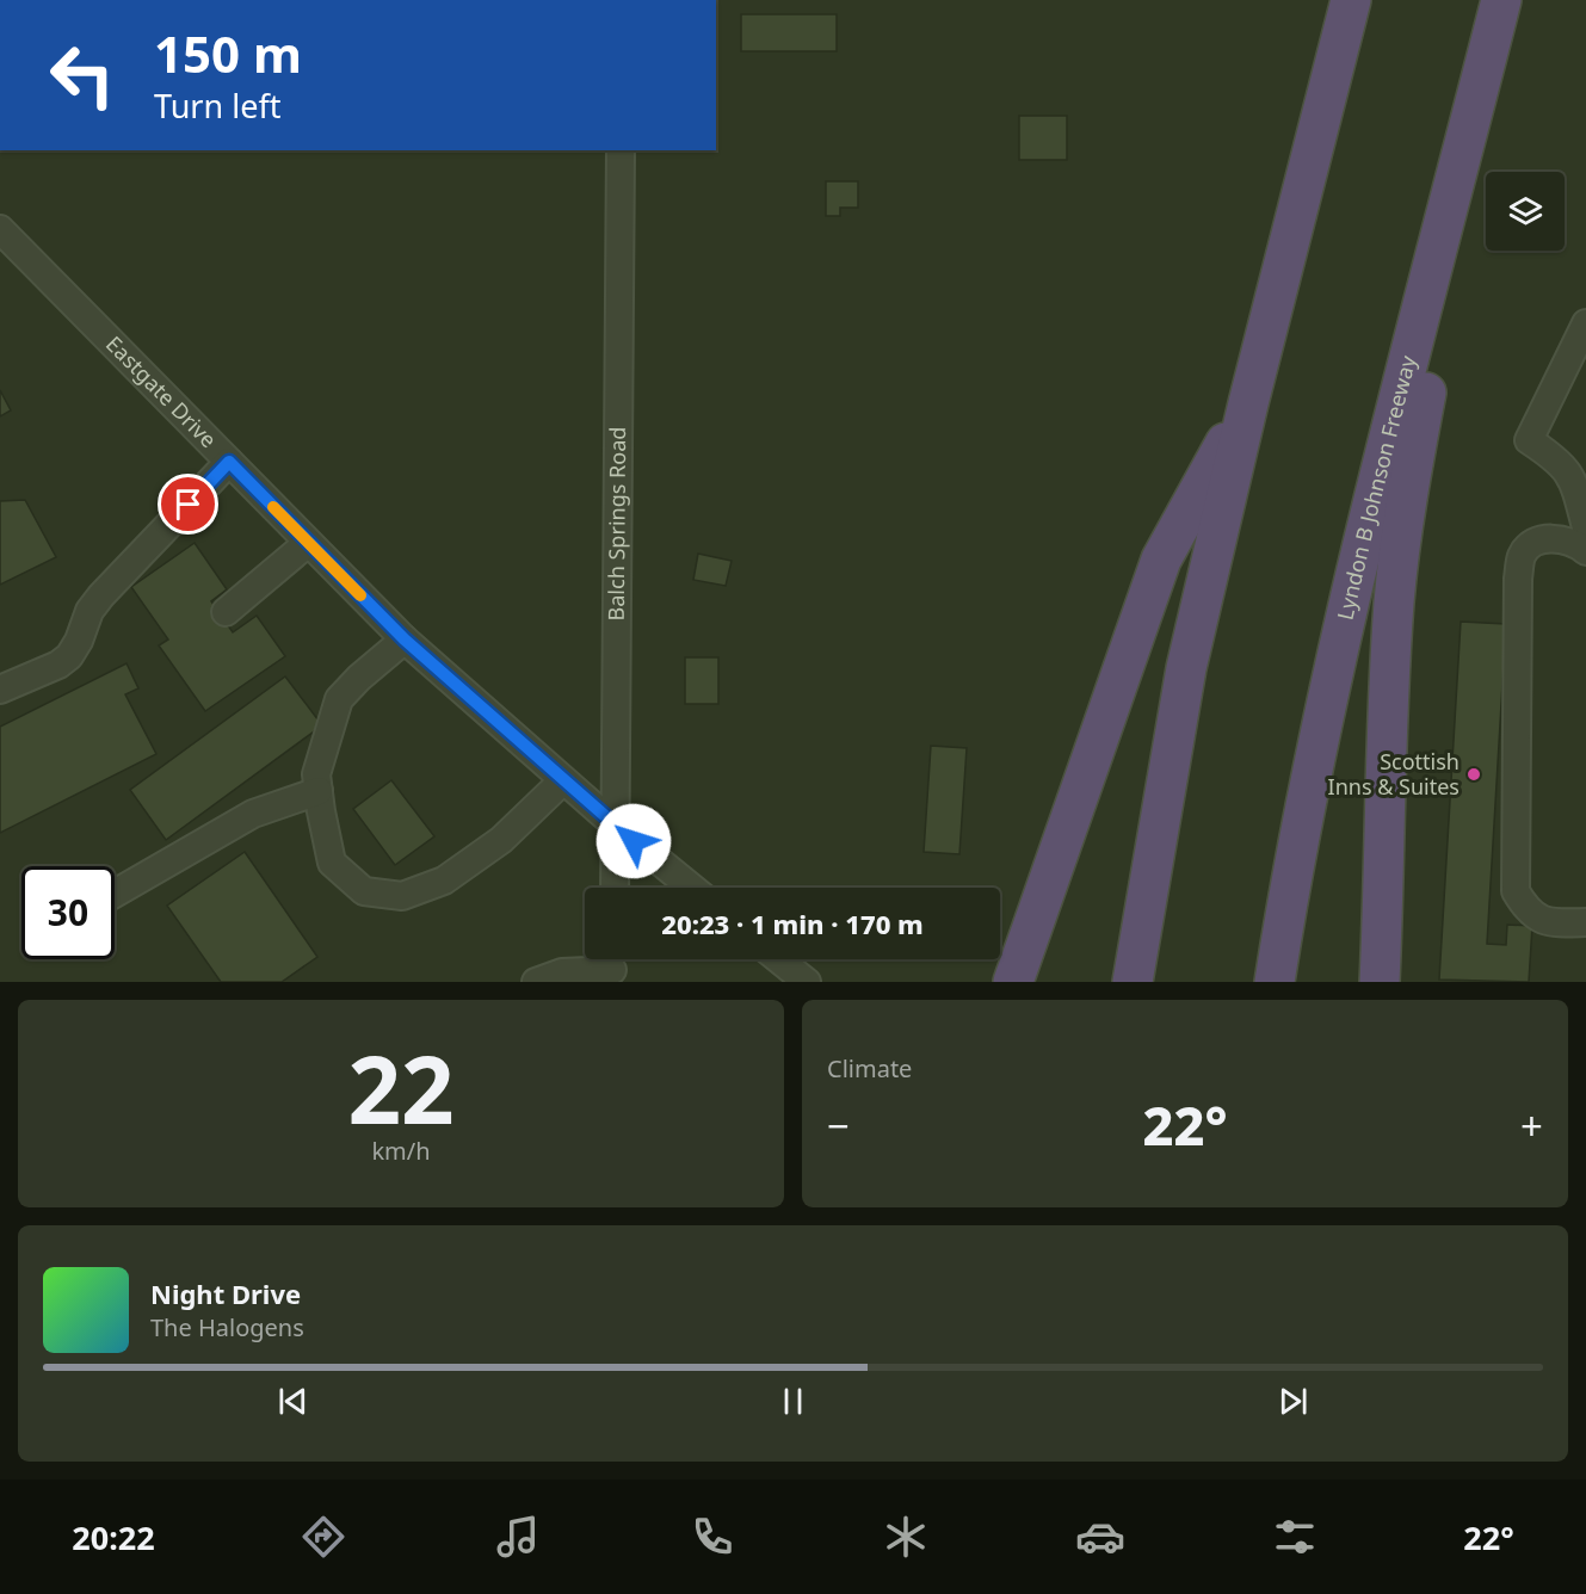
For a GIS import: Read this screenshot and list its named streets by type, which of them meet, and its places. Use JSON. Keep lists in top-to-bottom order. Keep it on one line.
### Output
{"streets":{"highway":["Lyndon B Johnson Freeway"],"street":["Eastgate Drive","Balch Springs Road"]},"crossings":[["Eastgate Drive","Balch Springs Road"]],"places":["Scottish Inns & Suites"],"page":{"turn":["150 m","Turn left"],"limit":"30","trip":"20:23 · 1 min · 170 m","tile":[["22","km/h"],"Climate"],"heat":["−","22°","+"],"song":["Night Drive","The Halogens"],"tabs":["20:22","22°"]}}
